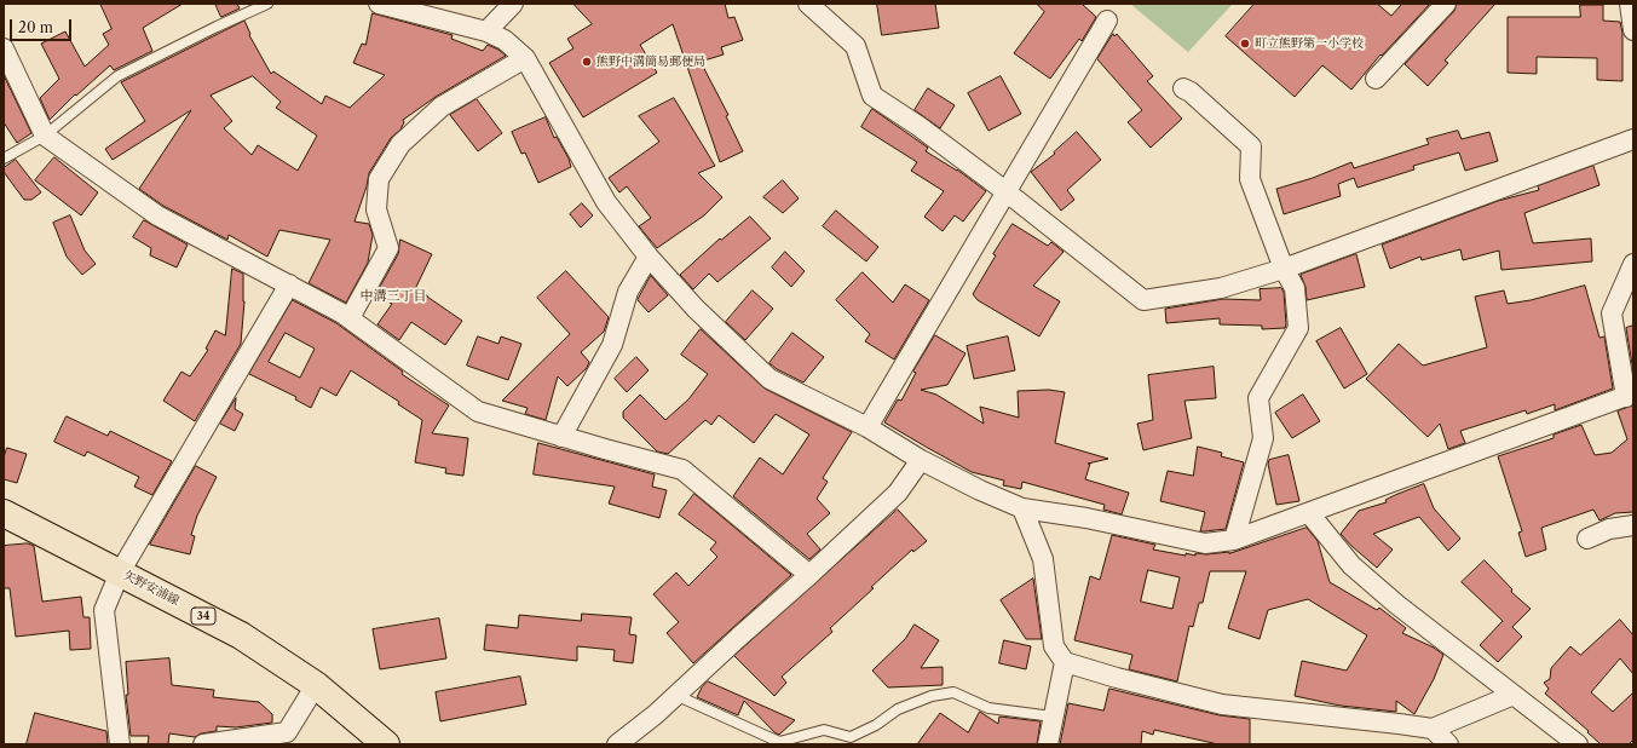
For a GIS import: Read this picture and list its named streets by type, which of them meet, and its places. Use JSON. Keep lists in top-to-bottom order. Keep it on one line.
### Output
{"streets":{"main road":["矢野安浦線","34"]},"districts":["中溝三丁目"],"places":["町立熊野第一小学校","熊野中溝簡易郵便局"],"scale_bar":"20 m"}
